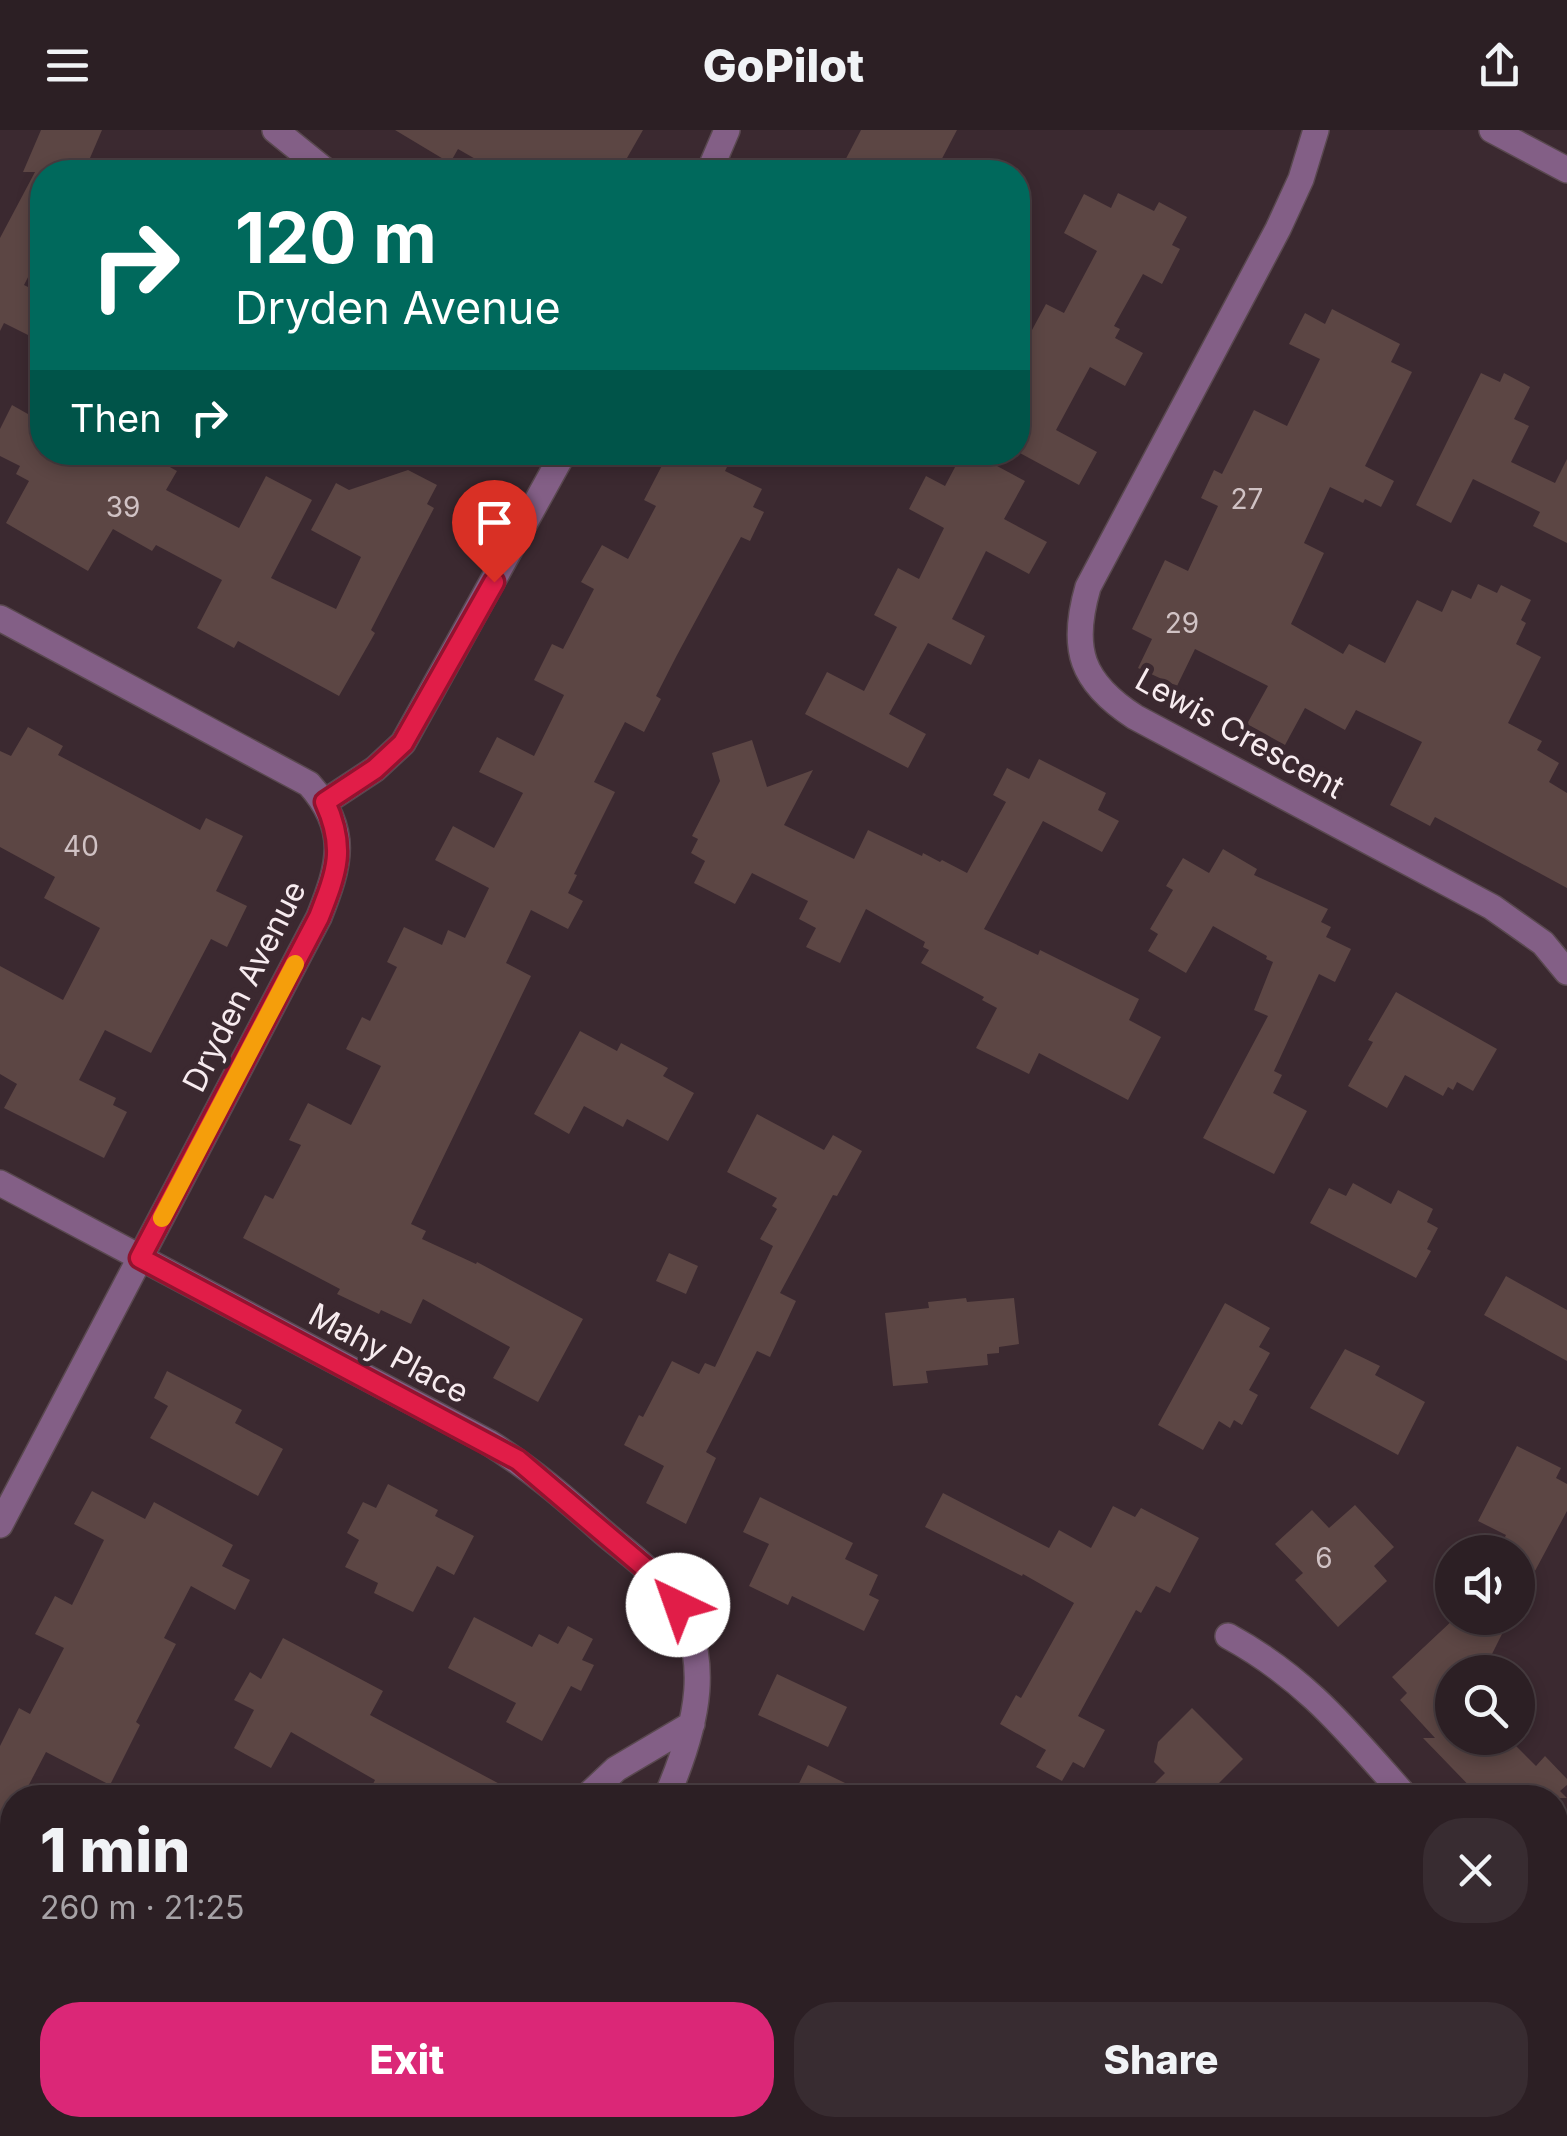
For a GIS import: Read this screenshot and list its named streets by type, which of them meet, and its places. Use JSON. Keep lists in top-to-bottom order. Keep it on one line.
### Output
{"streets":{"street":["Lewis Crescent","Dryden Avenue","Mahy Place"]},"crossings":[["Dryden Avenue","Mahy Place"]],"house_numbers":["27","39","29","40","6"],"page":{"header":"GoPilot","turn":["120 m","Dryden Avenue"],"then":"Then","heading":["1 min","260 m · 21:25"],"buttons":["Exit","Share"]}}
